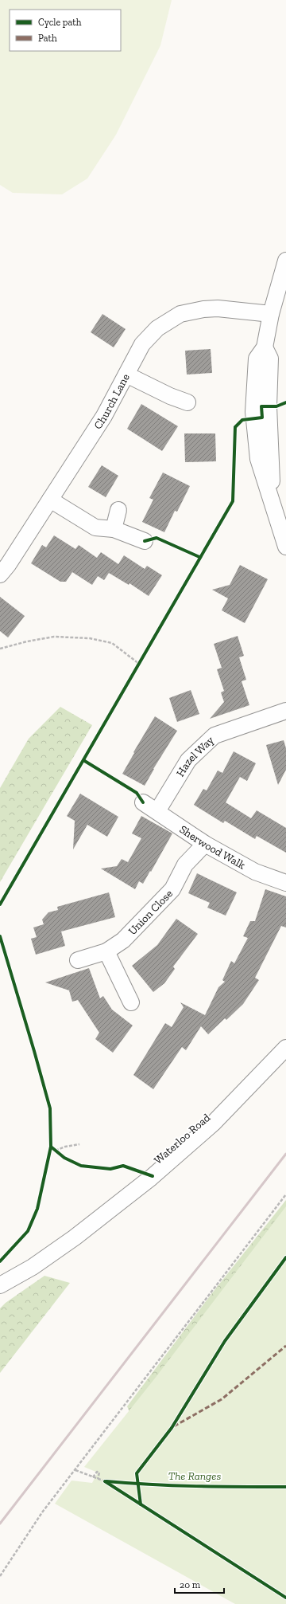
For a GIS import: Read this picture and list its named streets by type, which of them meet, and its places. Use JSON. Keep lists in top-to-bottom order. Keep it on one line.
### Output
{"streets":{"street":["Church Lane","Hazel Way","Sherwood Walk","Union Close","Waterloo Road"]},"crossings":[["Hazel Way","Sherwood Walk"],["Sherwood Walk","Union Close"]],"parks":["The Ranges"],"legend":["Cycle path","Path"],"scale_bar":"20 m"}
